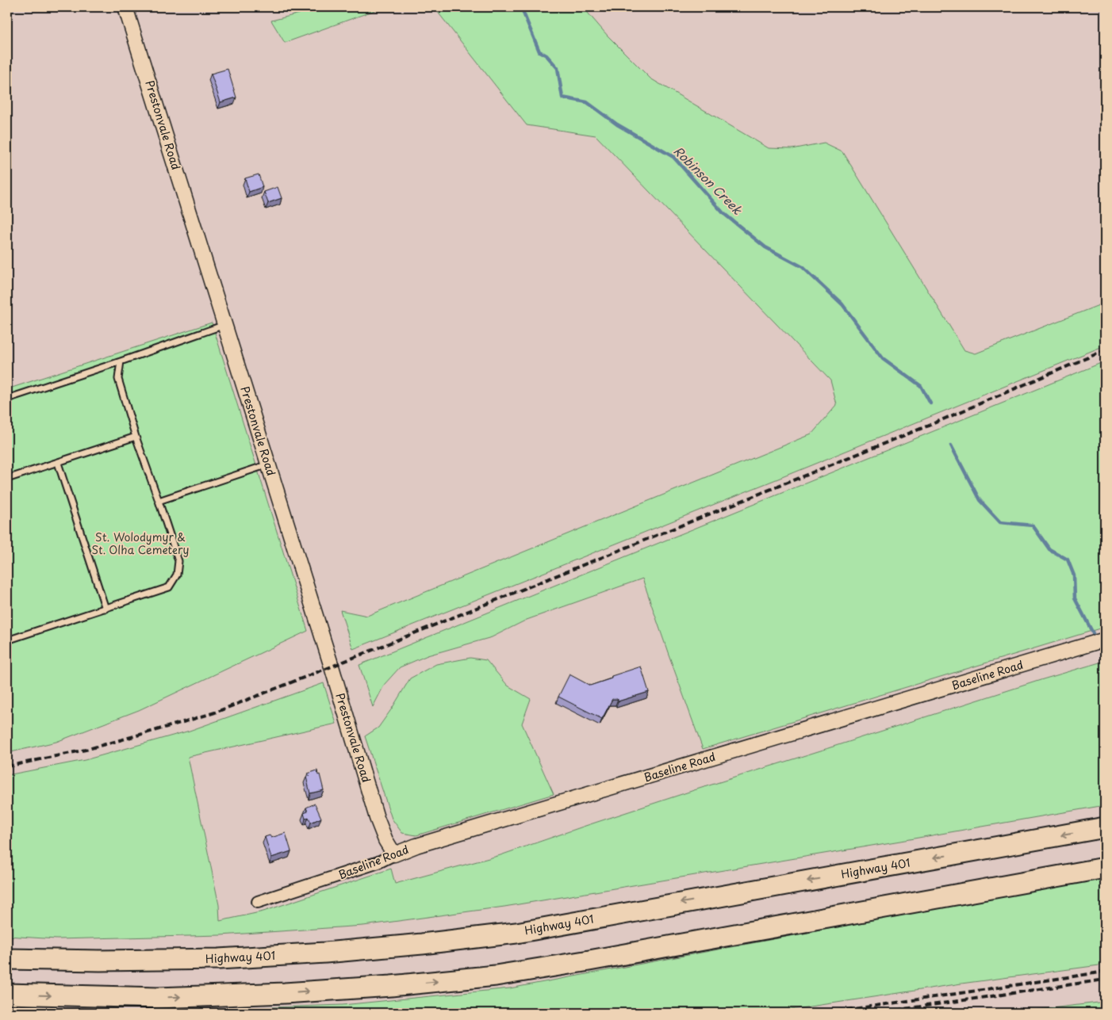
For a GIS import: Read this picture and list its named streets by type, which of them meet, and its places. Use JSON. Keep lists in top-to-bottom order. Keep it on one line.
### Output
{"streets":{"highway":["Highway 401"],"street":["Prestonvale Road","Baseline Road"]},"crossings":[["Prestonvale Road","Baseline Road"]],"water":["Robinson Creek"],"parks":["St. Wolodymyr & St. Olha Cemetery"]}
